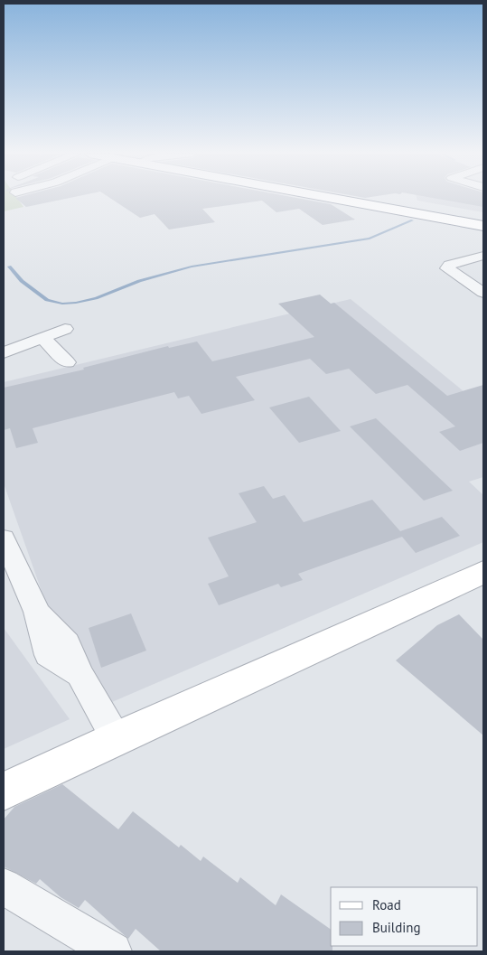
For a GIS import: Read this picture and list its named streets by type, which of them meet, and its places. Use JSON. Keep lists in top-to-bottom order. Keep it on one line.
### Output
{"legend":["Road","Building"]}
